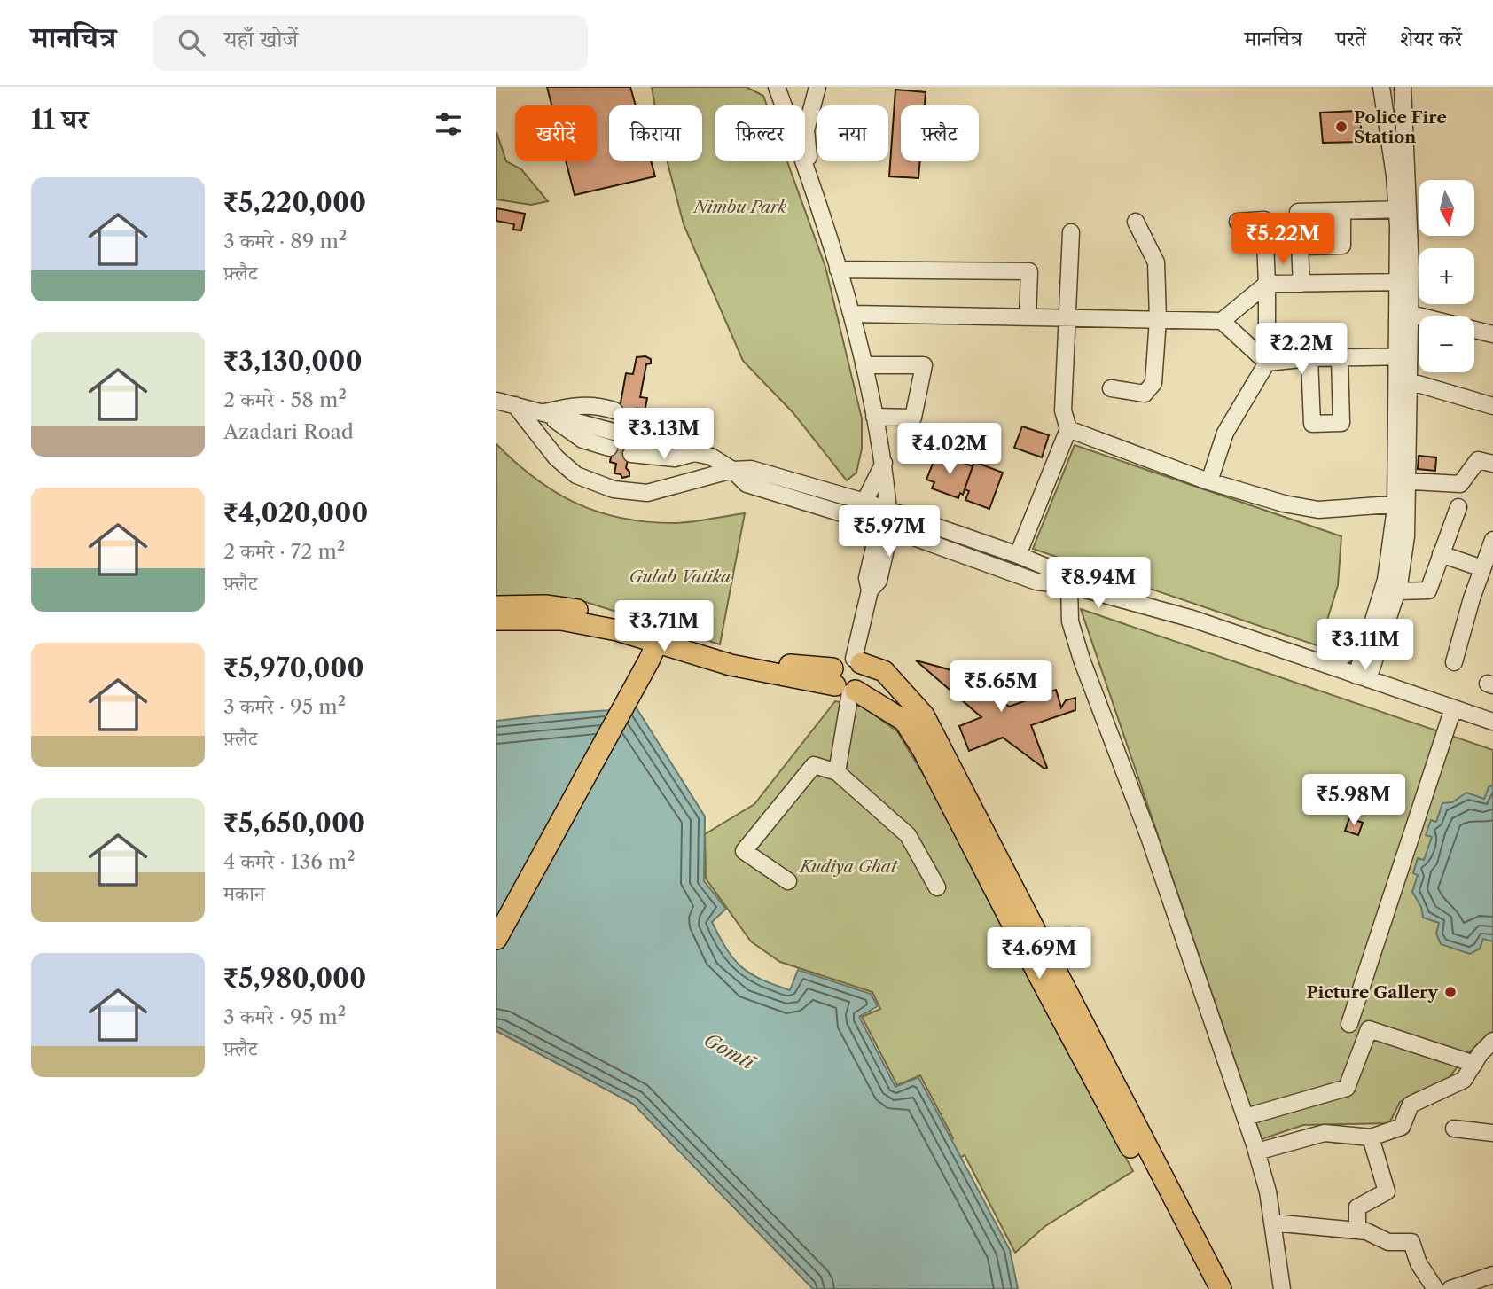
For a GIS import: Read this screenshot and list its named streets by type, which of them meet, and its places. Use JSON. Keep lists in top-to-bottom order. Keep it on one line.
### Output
{"water":["Gomtī"],"parks":["Nimbu Park","Gulab Vatika","Kudiya Ghat"],"places":["Police Fire Station","Picture Gallery"],"north":"bottom","page":{"header":"मानचित्र","search":"यहाँ खोजें","nav":["मानचित्र","परतें","शेयर करें"],"heading":"11 घर","chip":["खरीदें","किराया","फ़िल्टर","नया","फ़्लैट"],"list":[{"name":"₹5,220,000","note":"3 कमरे · 89 m² · फ़्लैट"},{"name":"₹3,130,000","note":"2 कमरे · 58 m² · Azadari Road"},{"name":"₹4,020,000","note":"2 कमरे · 72 m² · फ़्लैट"},{"name":"₹5,970,000","note":"3 कमरे · 95 m² · फ़्लैट"},{"name":"₹5,650,000","note":"4 कमरे · 136 m² · मकान"},{"name":"₹5,980,000","note":"3 कमरे · 95 m² · फ़्लैट"}],"map_buttons":["+","−"],"price":["₹5.22M","₹2.2M","₹3.13M","₹4.02M","₹5.97M","₹8.94M","₹3.71M","₹3.11M","₹5.65M","₹5.98M","₹4.69M"]}}
